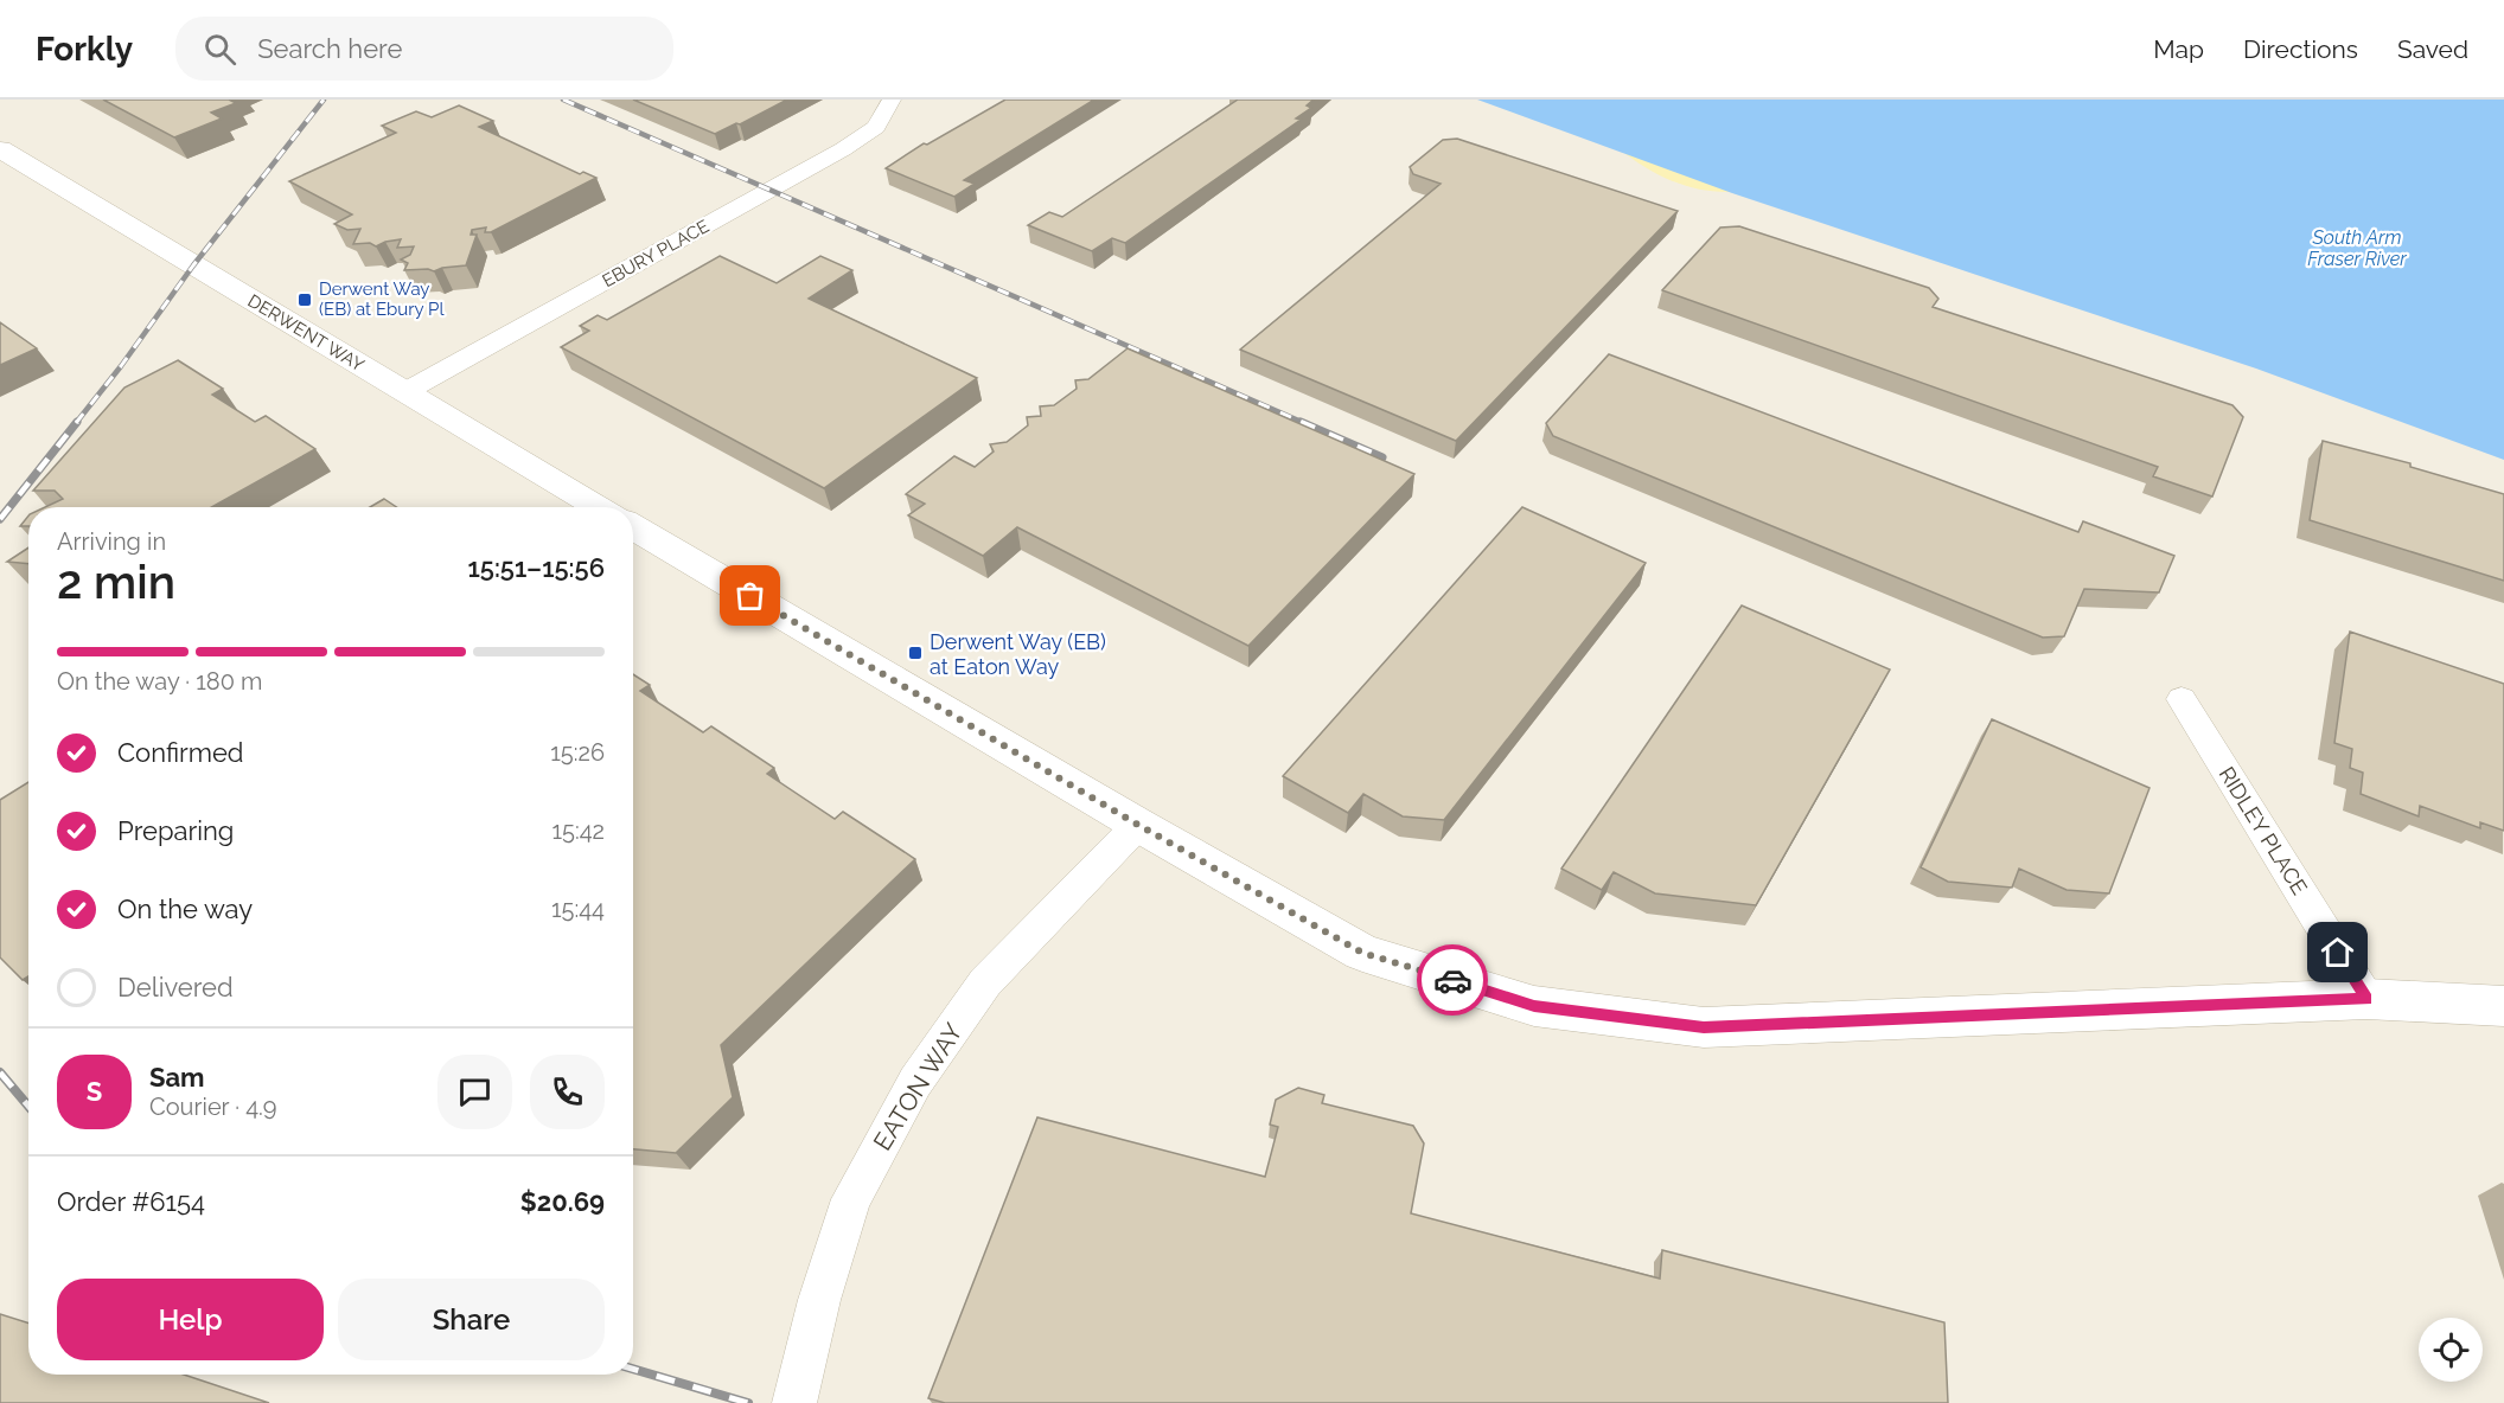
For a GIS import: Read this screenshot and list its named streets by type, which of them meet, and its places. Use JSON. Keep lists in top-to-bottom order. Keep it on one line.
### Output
{"streets":{"street":["EBURY PLACE","DERWENT WAY","RIDLEY PLACE","EATON WAY"]},"crossings":[["EBURY PLACE","DERWENT WAY"]],"water":["South Arm Fraser River"],"places":{"transit":["Derwent Way (EB) at Ebury Pl","Derwent Way (EB) at Eaton Way"]},"page":{"header":"Forkly","search":"Search here","nav":["Map","Directions","Saved"],"heading":["2 min","Arriving in","15:51–15:56"],"panel":["Sam","Courier · 4.9","Order #6154","$20.69"],"bar":"On the way · 180 m","list":[["Confirmed","15:26"],["Preparing","15:42"],["On the way","15:44"],"Delivered"],"round":"S","buttons":["Help","Share"]}}
